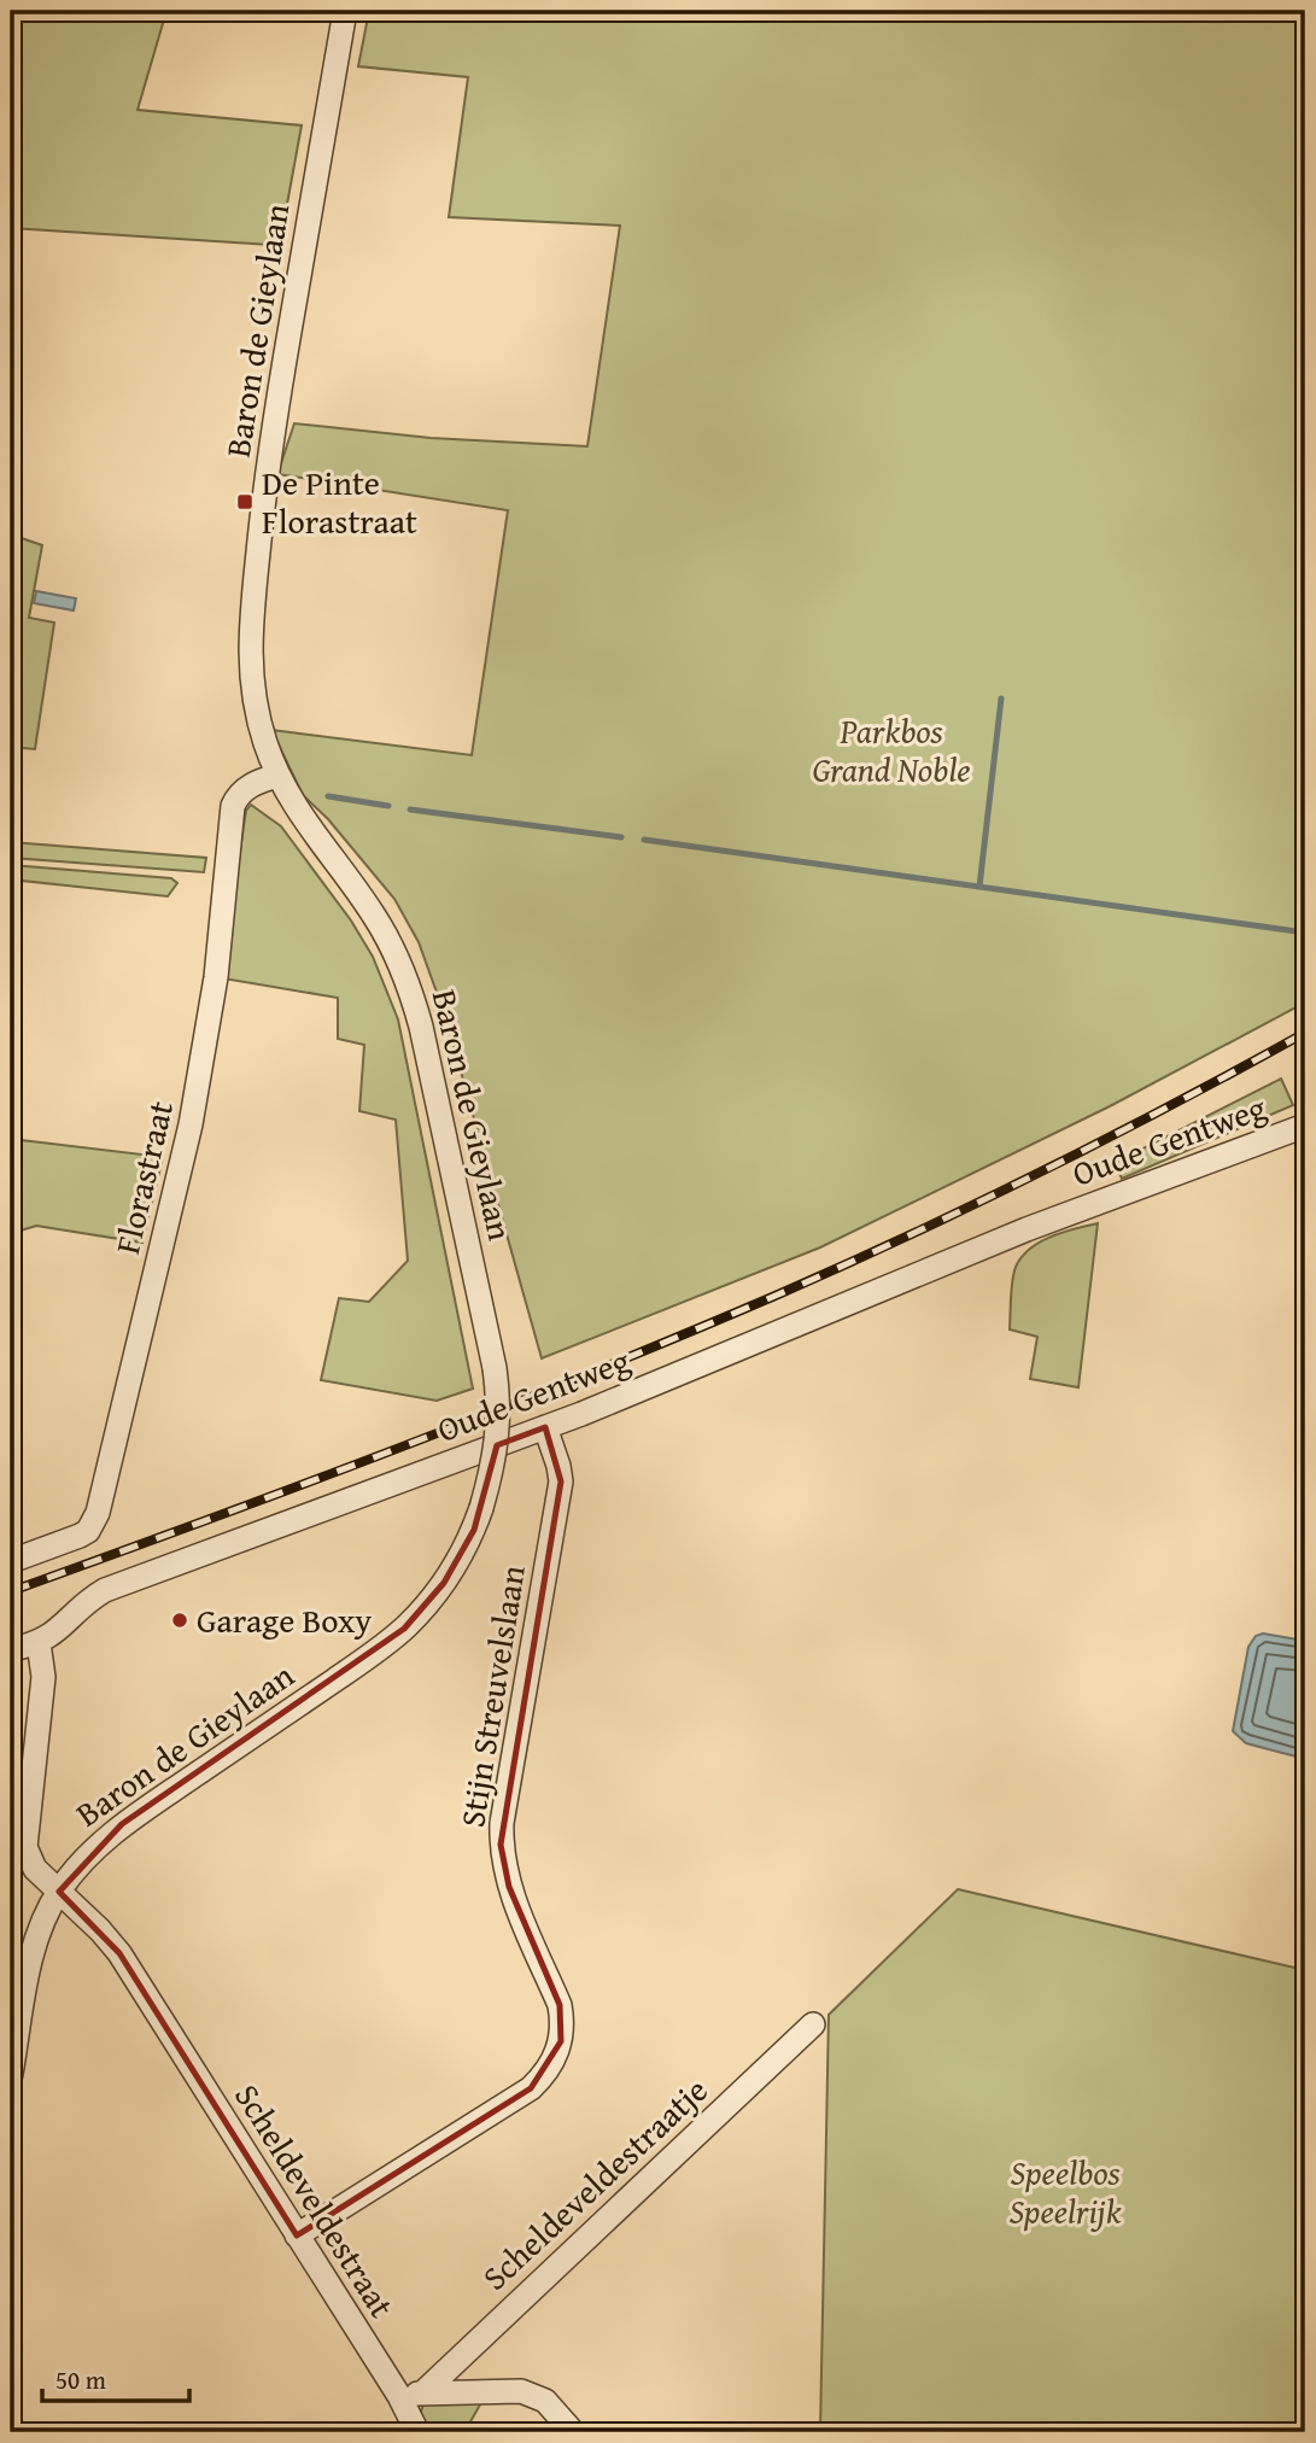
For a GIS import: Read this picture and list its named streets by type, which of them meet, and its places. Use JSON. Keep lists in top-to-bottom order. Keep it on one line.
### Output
{"streets":{"street":["Baron de Gieylaan","Oude Gentweg","Florastraat","Stijn Streuvelslaan","Scheldeveldestraatje","Scheldeveldestraat"]},"crossings":[["Baron de Gieylaan","Florastraat"],["Baron de Gieylaan","Scheldeveldestraat"],["Oude Gentweg","Stijn Streuvelslaan"],["Stijn Streuvelslaan","Scheldeveldestraat"],["Scheldeveldestraatje","Scheldeveldestraat"]],"parks":["Parkbos Grand Noble","Speelbos Speelrijk"],"places":{"transit":["De Pinte Florastraat"],"other":["Garage Boxy"]},"scale_bar":"50 m"}
